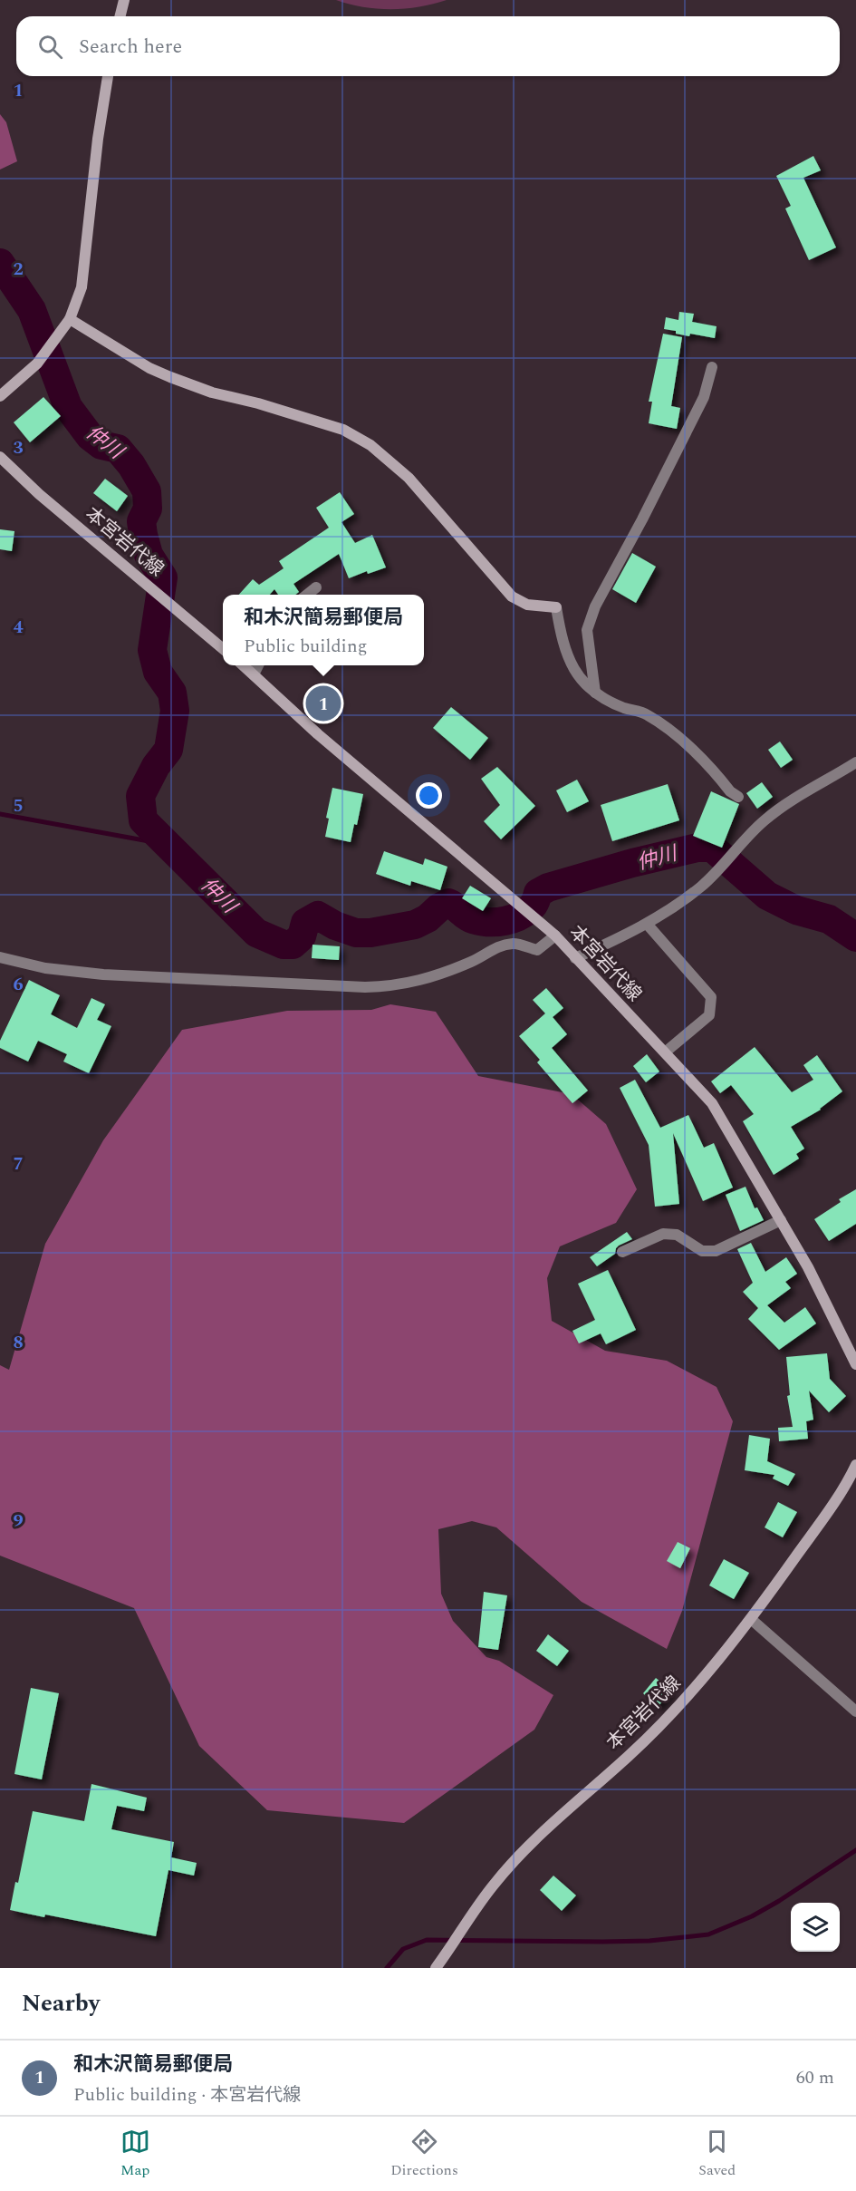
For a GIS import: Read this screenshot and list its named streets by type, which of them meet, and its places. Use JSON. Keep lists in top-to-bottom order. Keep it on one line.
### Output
{"streets":{"main road":["本宮岩代線"]},"water":["仲川"],"page":{"search":"Search here","popup":["和木沢簡易郵便局","Public building"],"pins":"1","heading":"Nearby","list":[{"mark":"1","name":"和木沢簡易郵便局","note":"Public building · 本宮岩代線","value":"60 m"}],"nav":["Map","Directions","Saved"]},"grid":{"rows":["1","2","3","4","5","6","7","8","9"]}}
